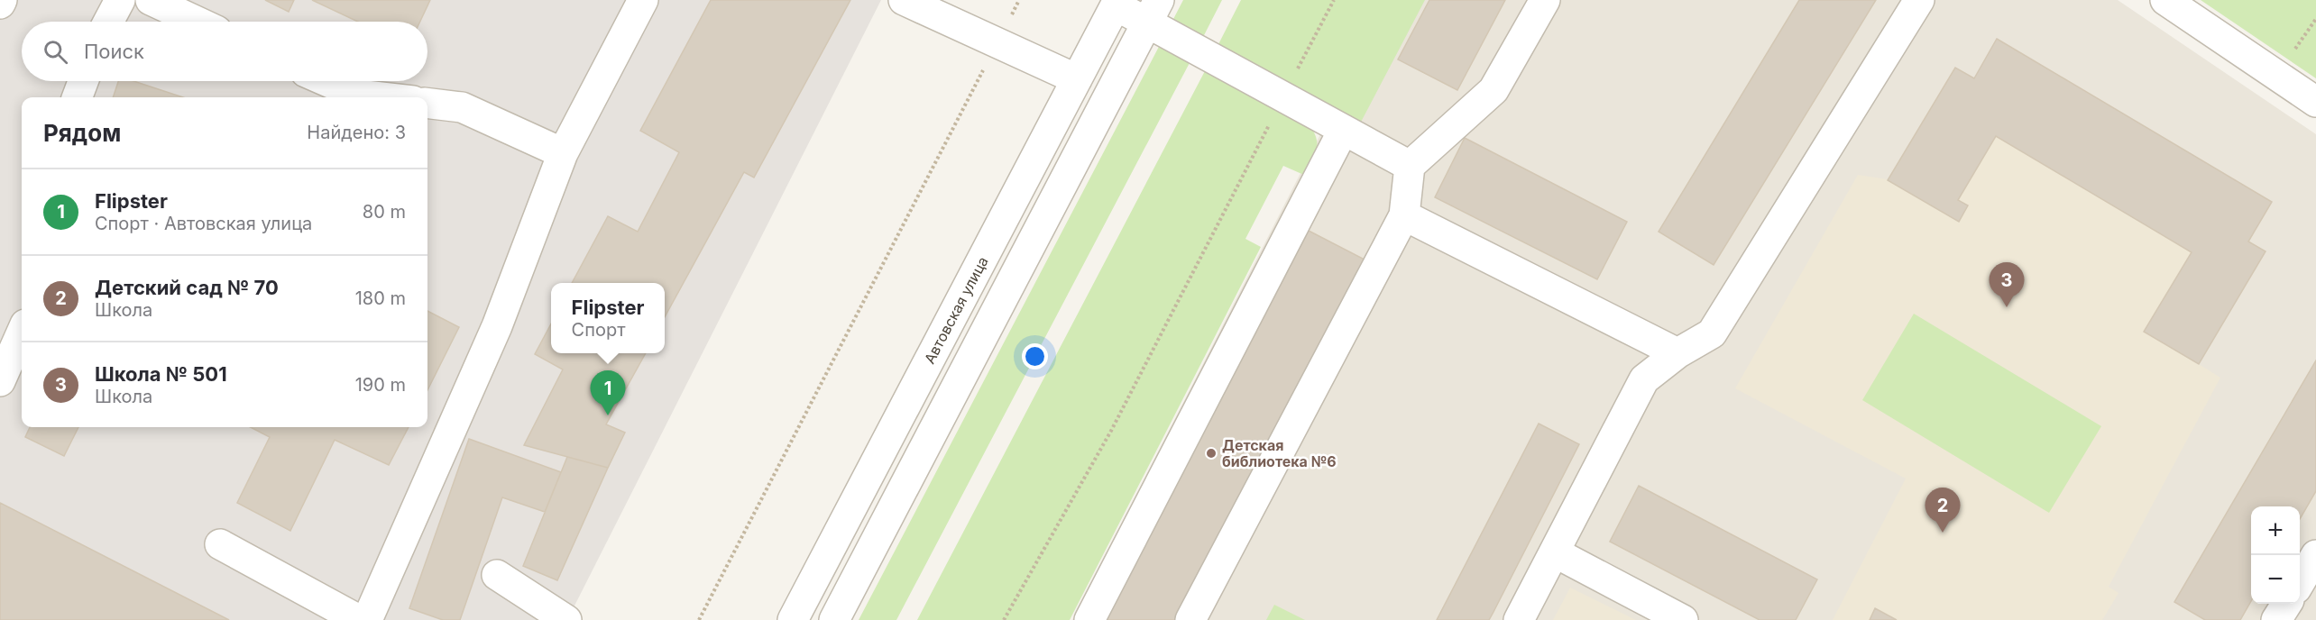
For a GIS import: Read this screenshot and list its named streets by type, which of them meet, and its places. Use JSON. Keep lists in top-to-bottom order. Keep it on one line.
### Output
{"streets":{"street":["Автовская улица"]},"places":["Детская библиотека №6"],"page":{"search":"Поиск","heading":["Рядом","Найдено: 3"],"list":[{"mark":"1","name":"Flipster","note":"Спорт · Автовская улица","value":"80 m"},{"mark":"2","name":"Детский сад № 70","note":"Школа","value":"180 m"},{"mark":"3","name":"Школа № 501","note":"Школа","value":"190 m"}],"pins":["3","1","2"],"popup":["Flipster","Спорт"],"map_buttons":["+","−"]}}
